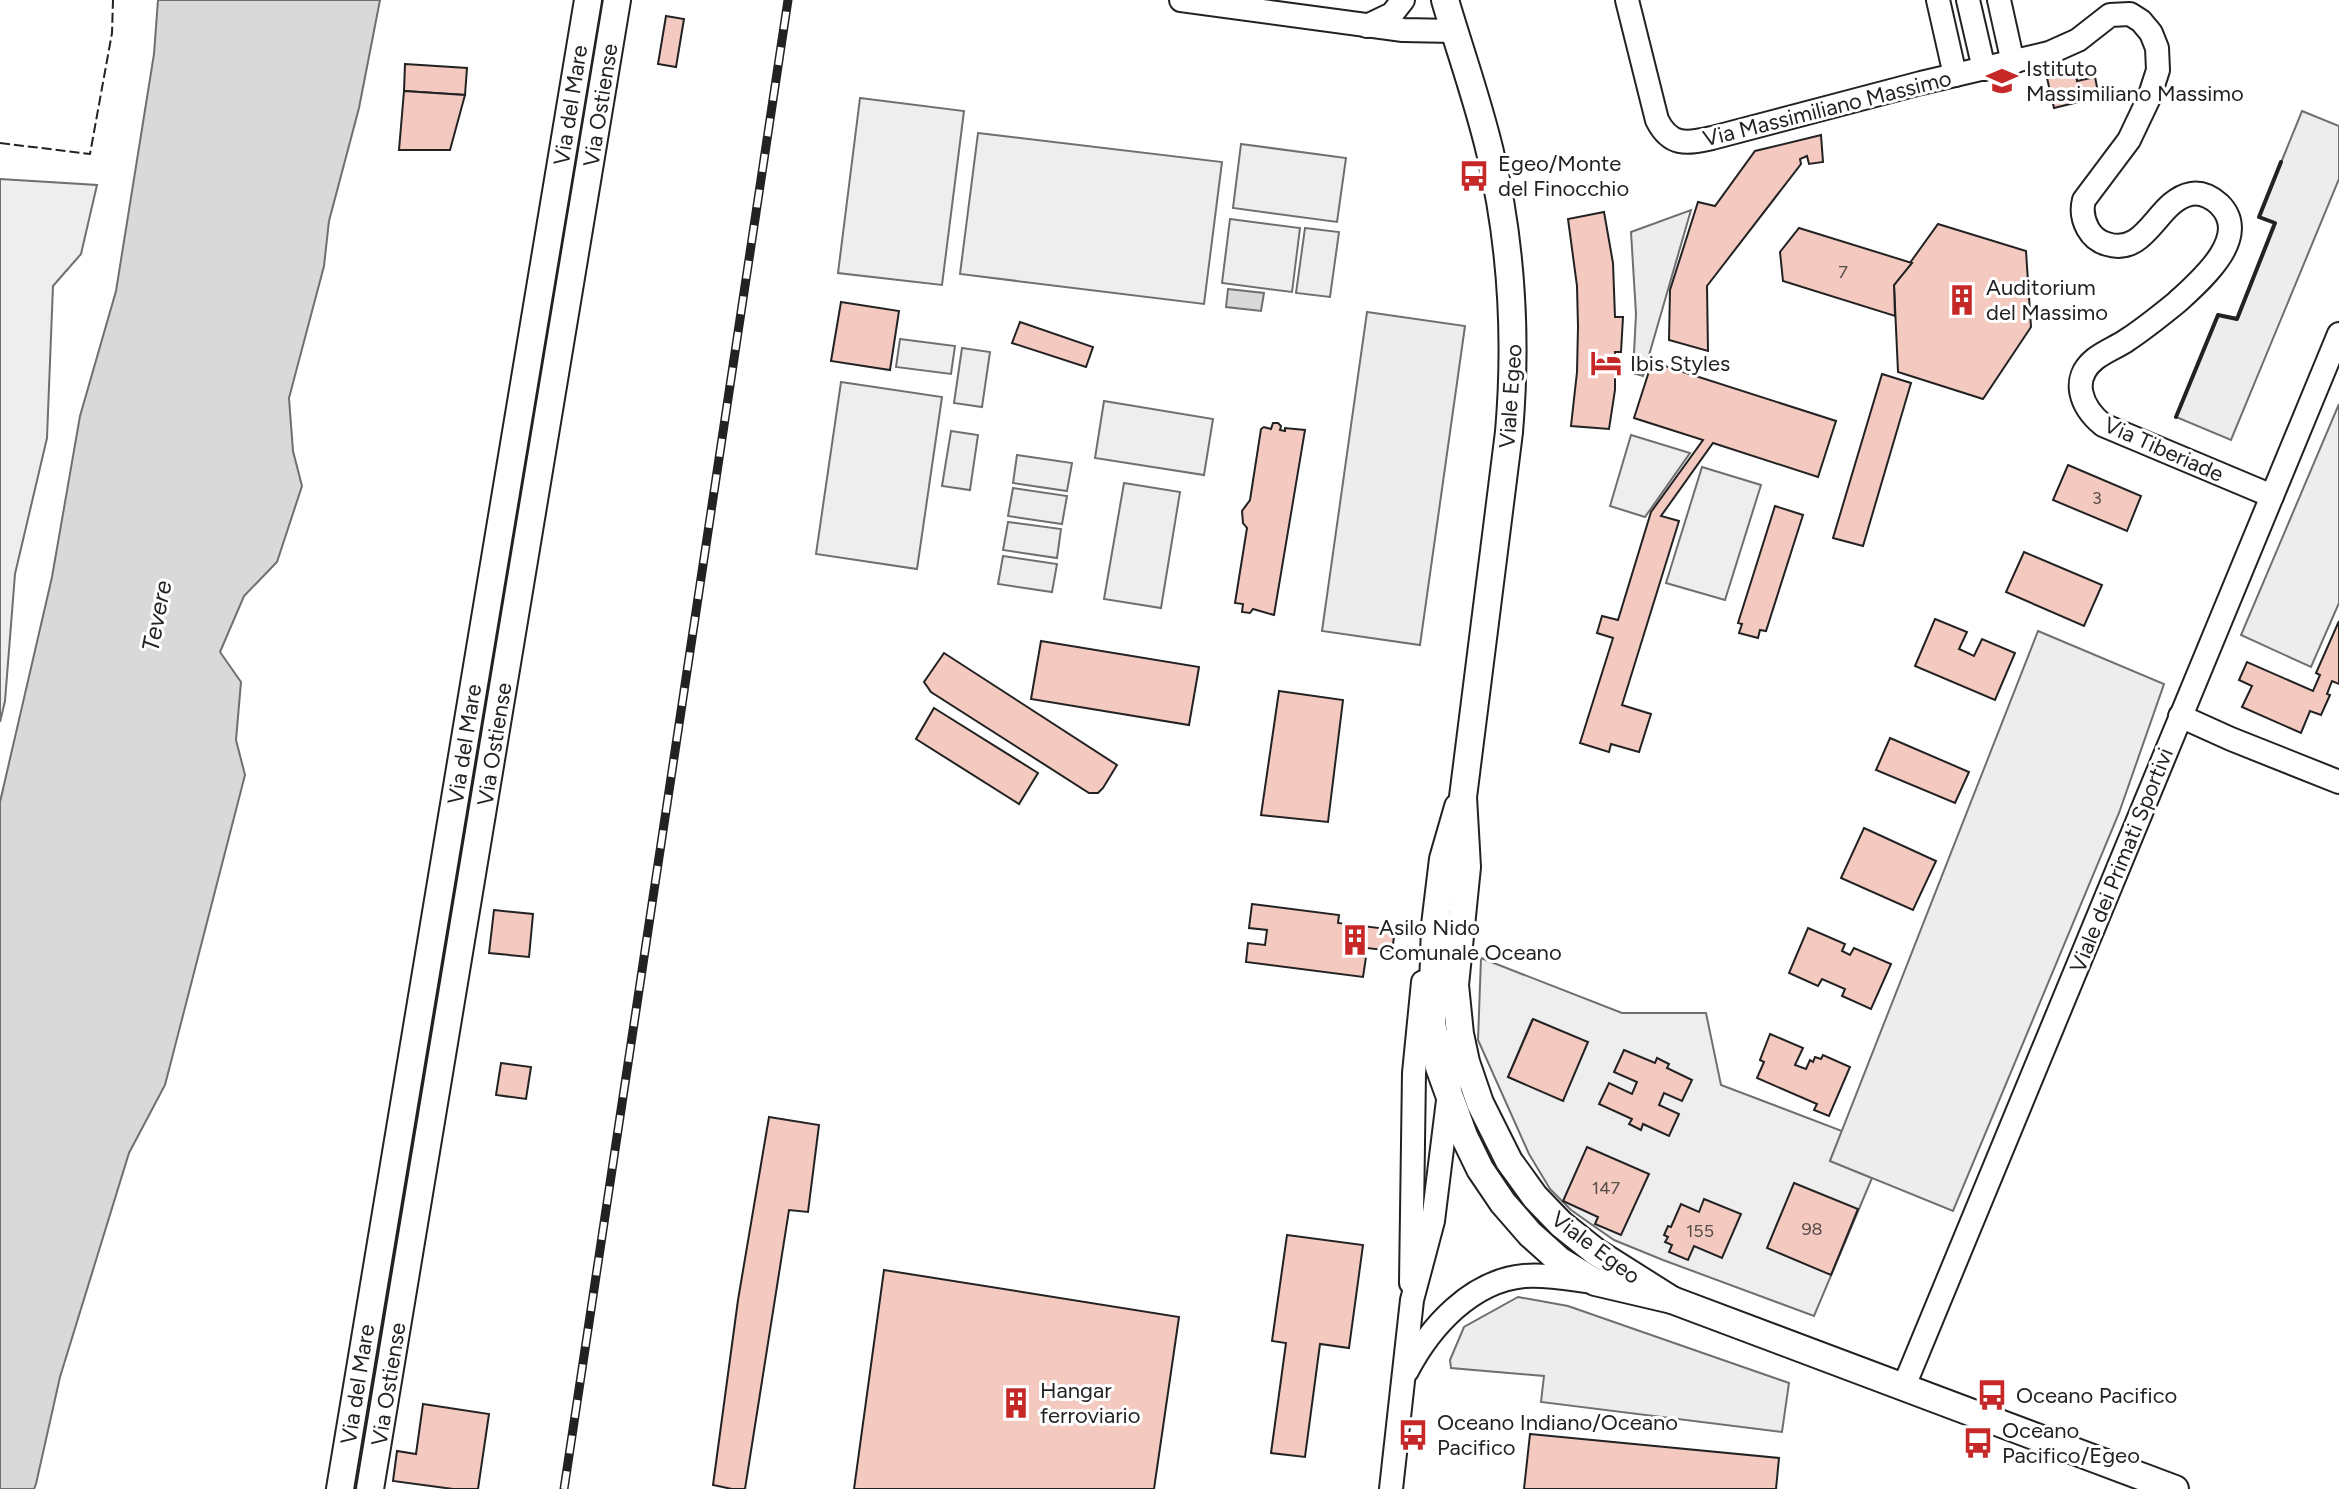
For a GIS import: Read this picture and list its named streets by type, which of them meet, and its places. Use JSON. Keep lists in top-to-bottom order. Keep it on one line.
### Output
{"streets":{"main road":["Via del Mare","Via Ostiense","Viale Egeo"],"street":["Via Massimiliano Massimo","Via Tiberiade","Viale dei Primati Sportivi"]},"crossings":[["Via Massimiliano Massimo","Via Tiberiade"],["Viale Egeo","Viale dei Primati Sportivi"],["Via Tiberiade","Viale dei Primati Sportivi"]],"water":["Tevere"],"places":{"school or university":["Istituto Massimiliano Massimo"],"bus stop":["Egeo/Monte del Finocchio","Oceano Pacifico","Oceano Indiano/Oceano Pacifico","Oceano Pacifico/Egeo"],"building":["Auditorium del Massimo","Asilo Nido Comunale Oceano","Hangar ferroviario"],"hotel":["Ibis Styles"]},"house_numbers":["7","3","147","98","155"]}
